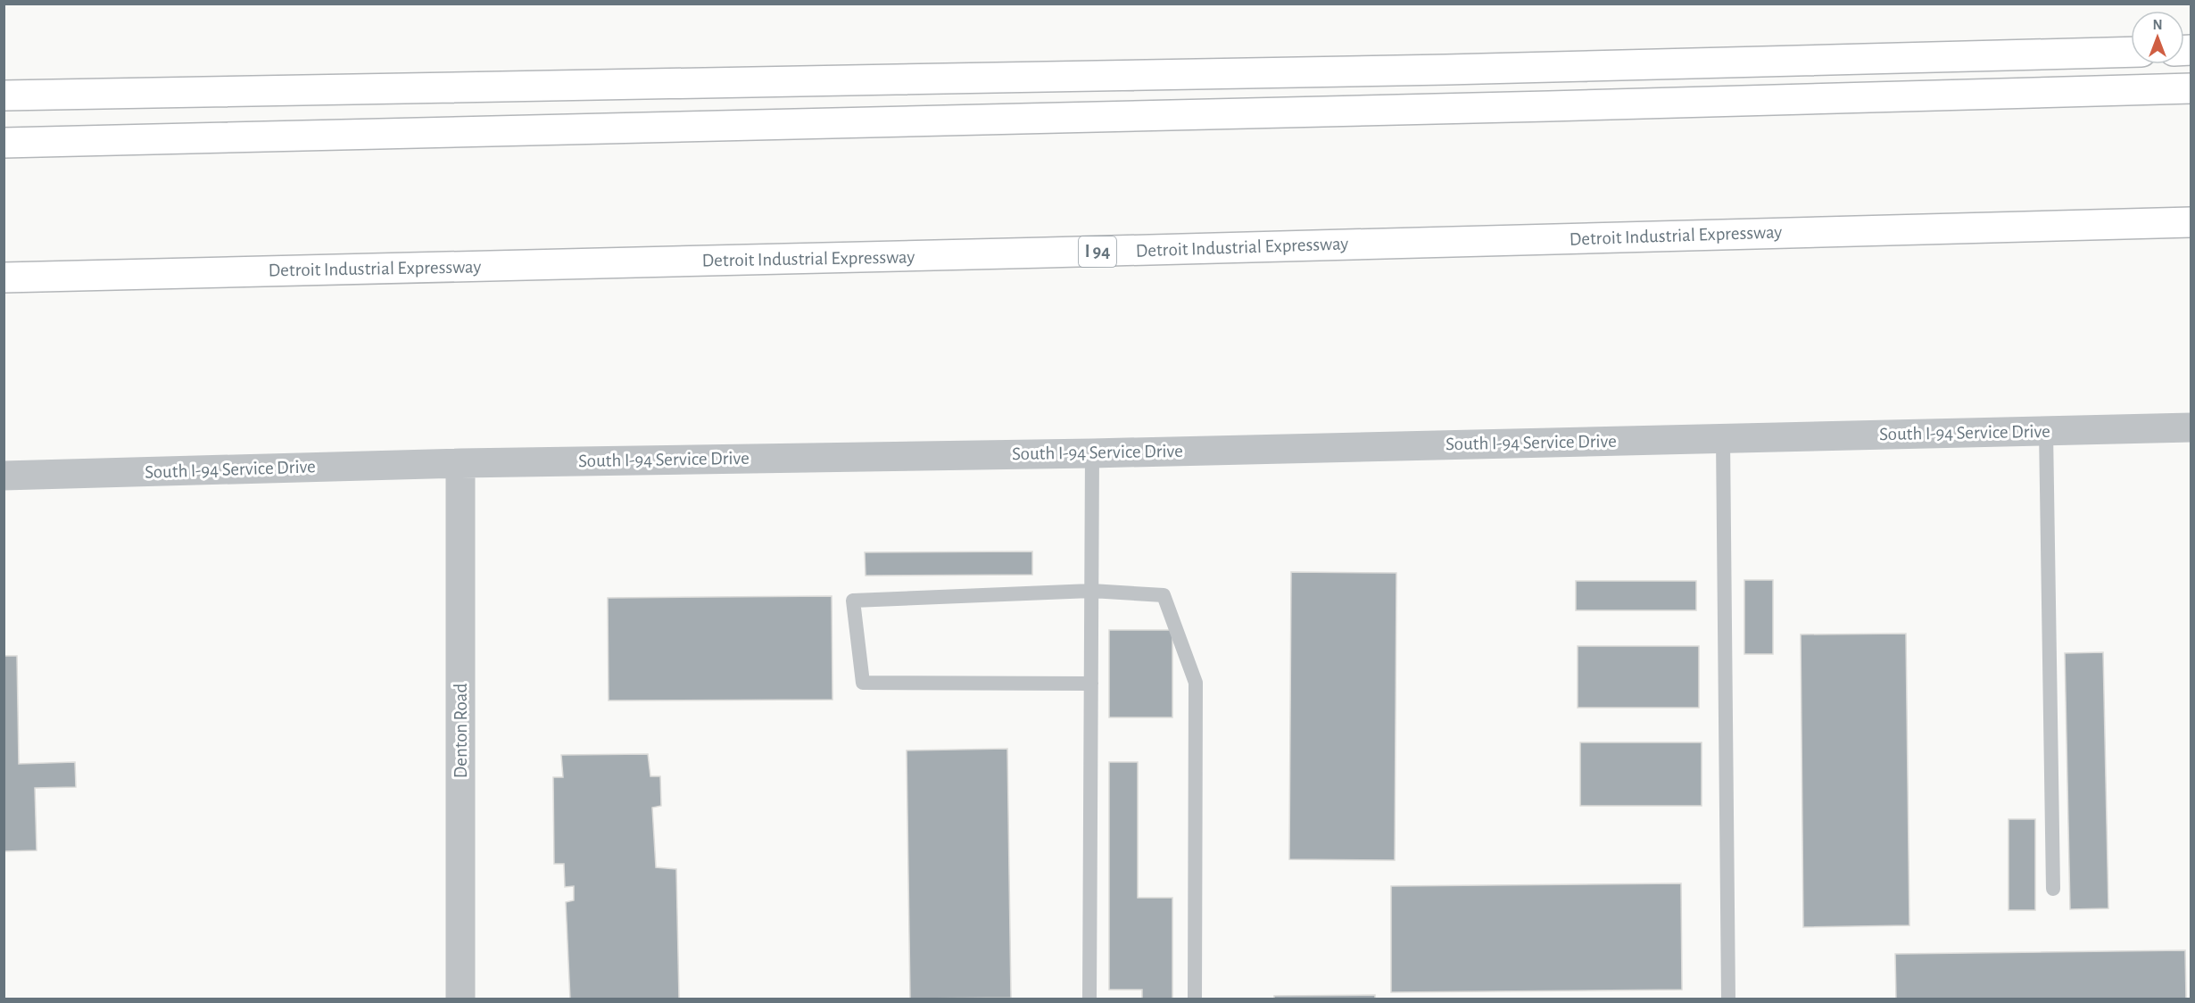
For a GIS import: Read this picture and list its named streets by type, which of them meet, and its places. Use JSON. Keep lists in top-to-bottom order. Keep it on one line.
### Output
{"streets":{"highway":["Detroit Industrial Expressway","I 94"],"street":["South I-94 Service Drive","Denton Road"]},"crossings":[["South I-94 Service Drive","Denton Road"]],"north":"top"}
